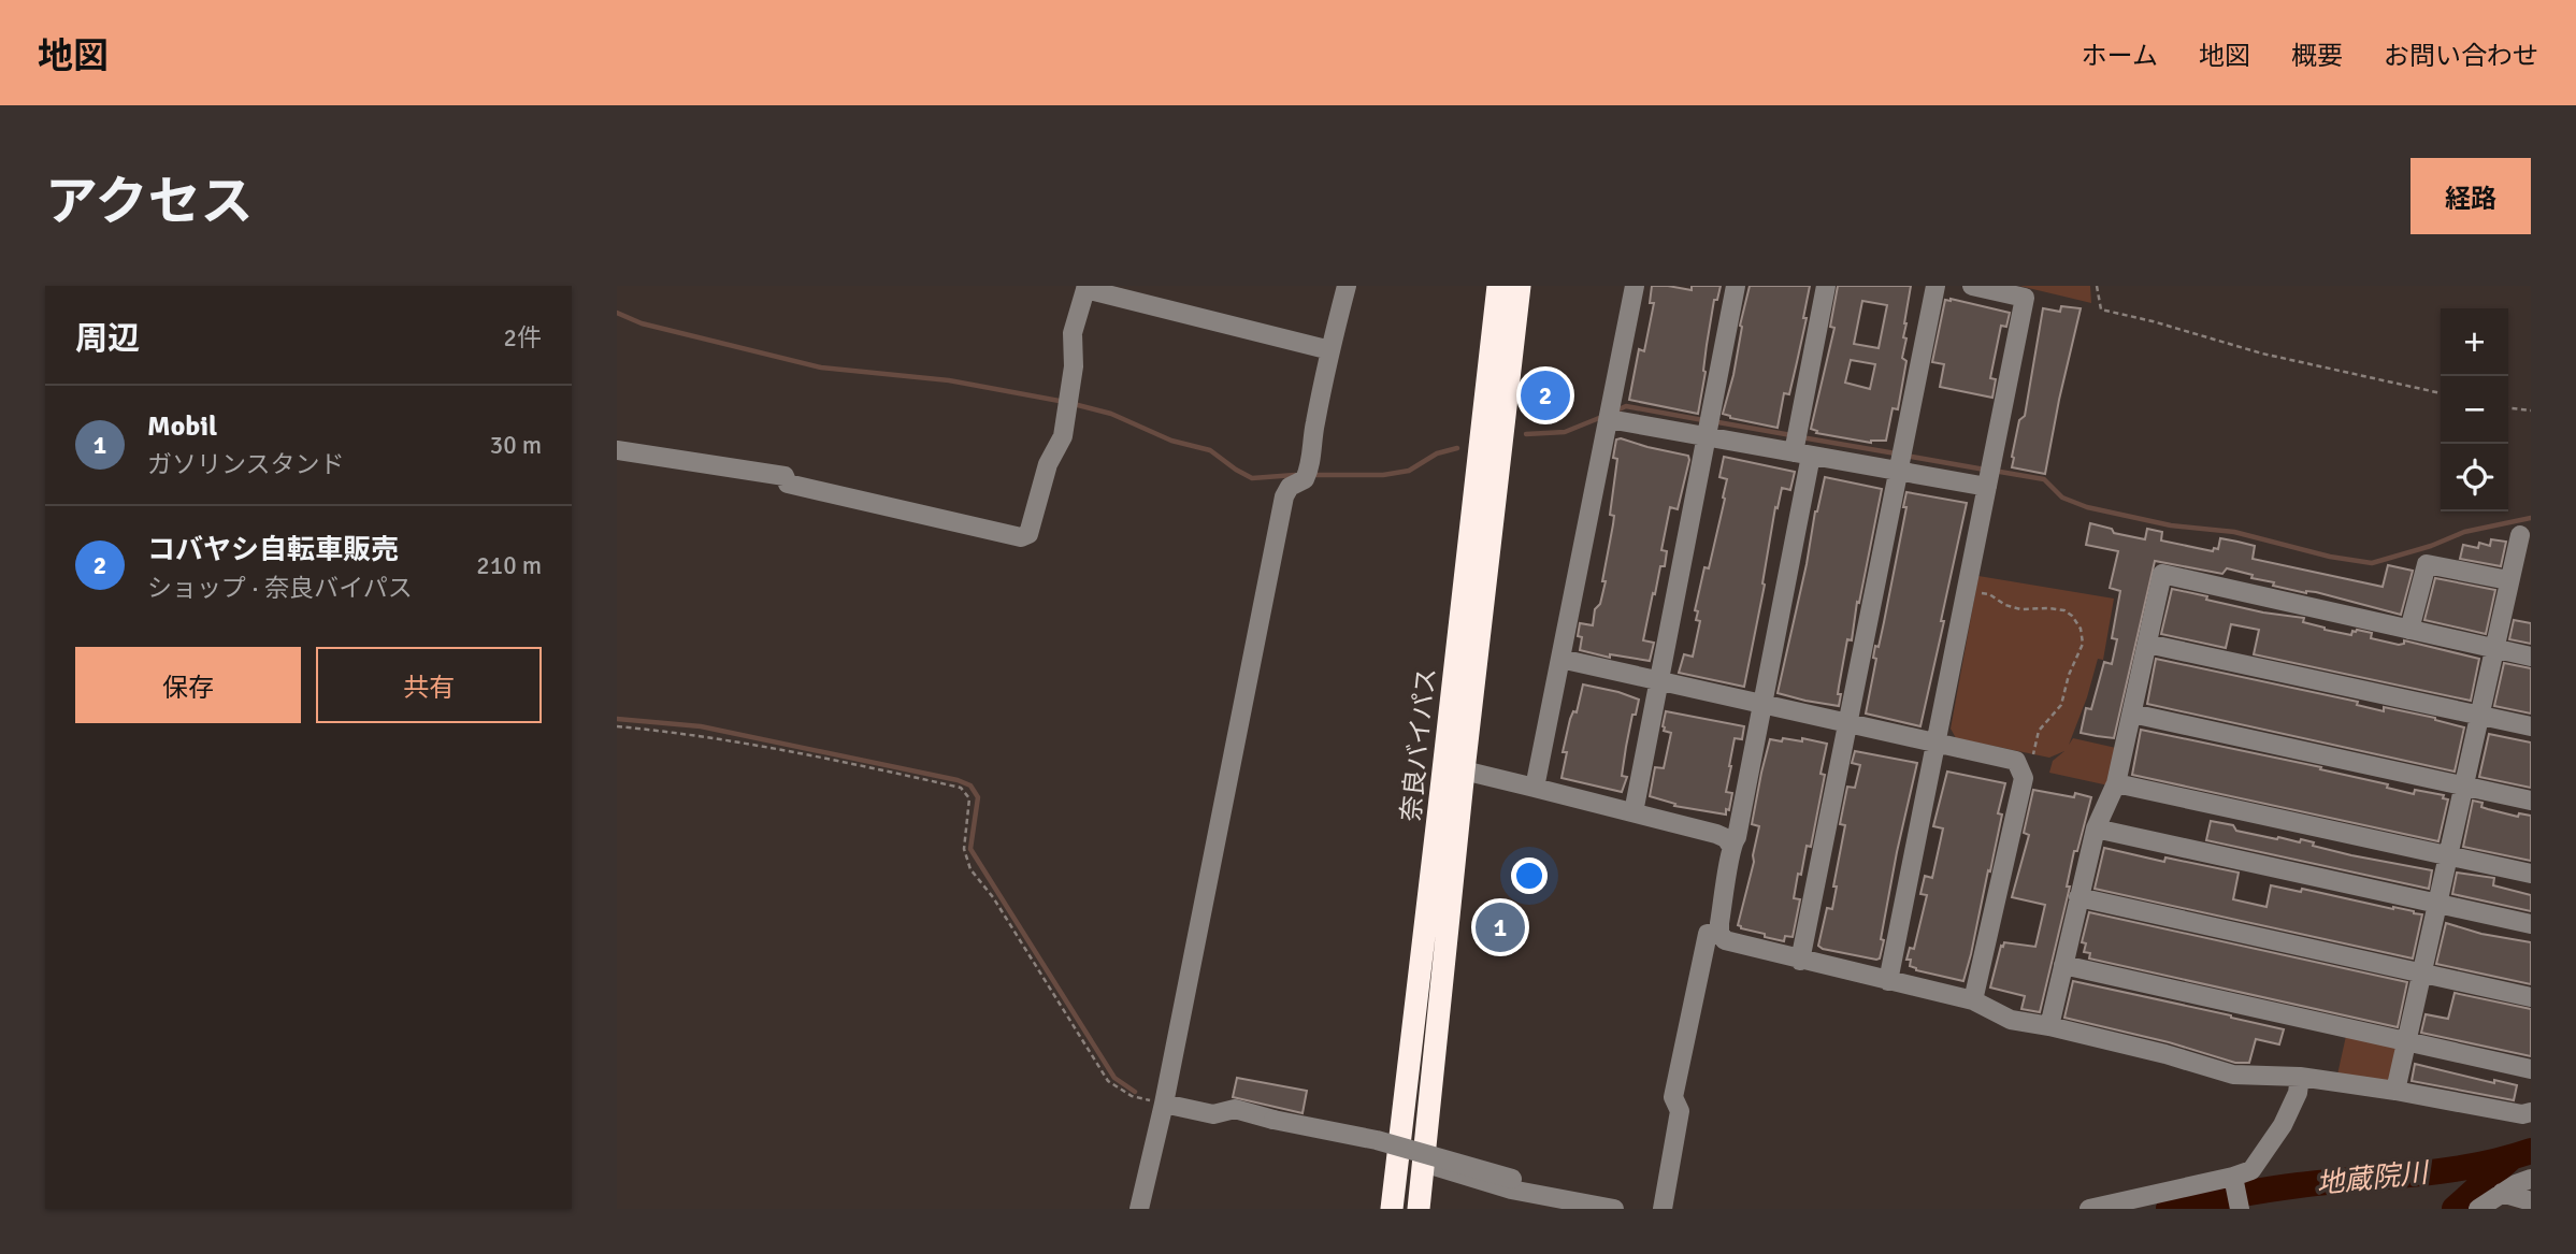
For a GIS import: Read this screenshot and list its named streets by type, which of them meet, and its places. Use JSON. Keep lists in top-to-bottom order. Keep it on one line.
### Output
{"streets":{"highway":["奈良バイパス"]},"water":["地蔵院川"],"page":{"header":"地図","nav":["ホーム","地図","概要","お問い合わせ"],"title":"アクセス","buttons":["経路",["保存","共有"]],"heading":["周辺","2件"],"map_buttons":["+","−"],"pins":["2","1"],"list":[{"mark":"1","name":"Mobil","note":"ガソリンスタンド","value":"30 m"},{"mark":"2","name":"コバヤシ自転車販売","note":"ショップ · 奈良バイパス","value":"210 m"}]}}
